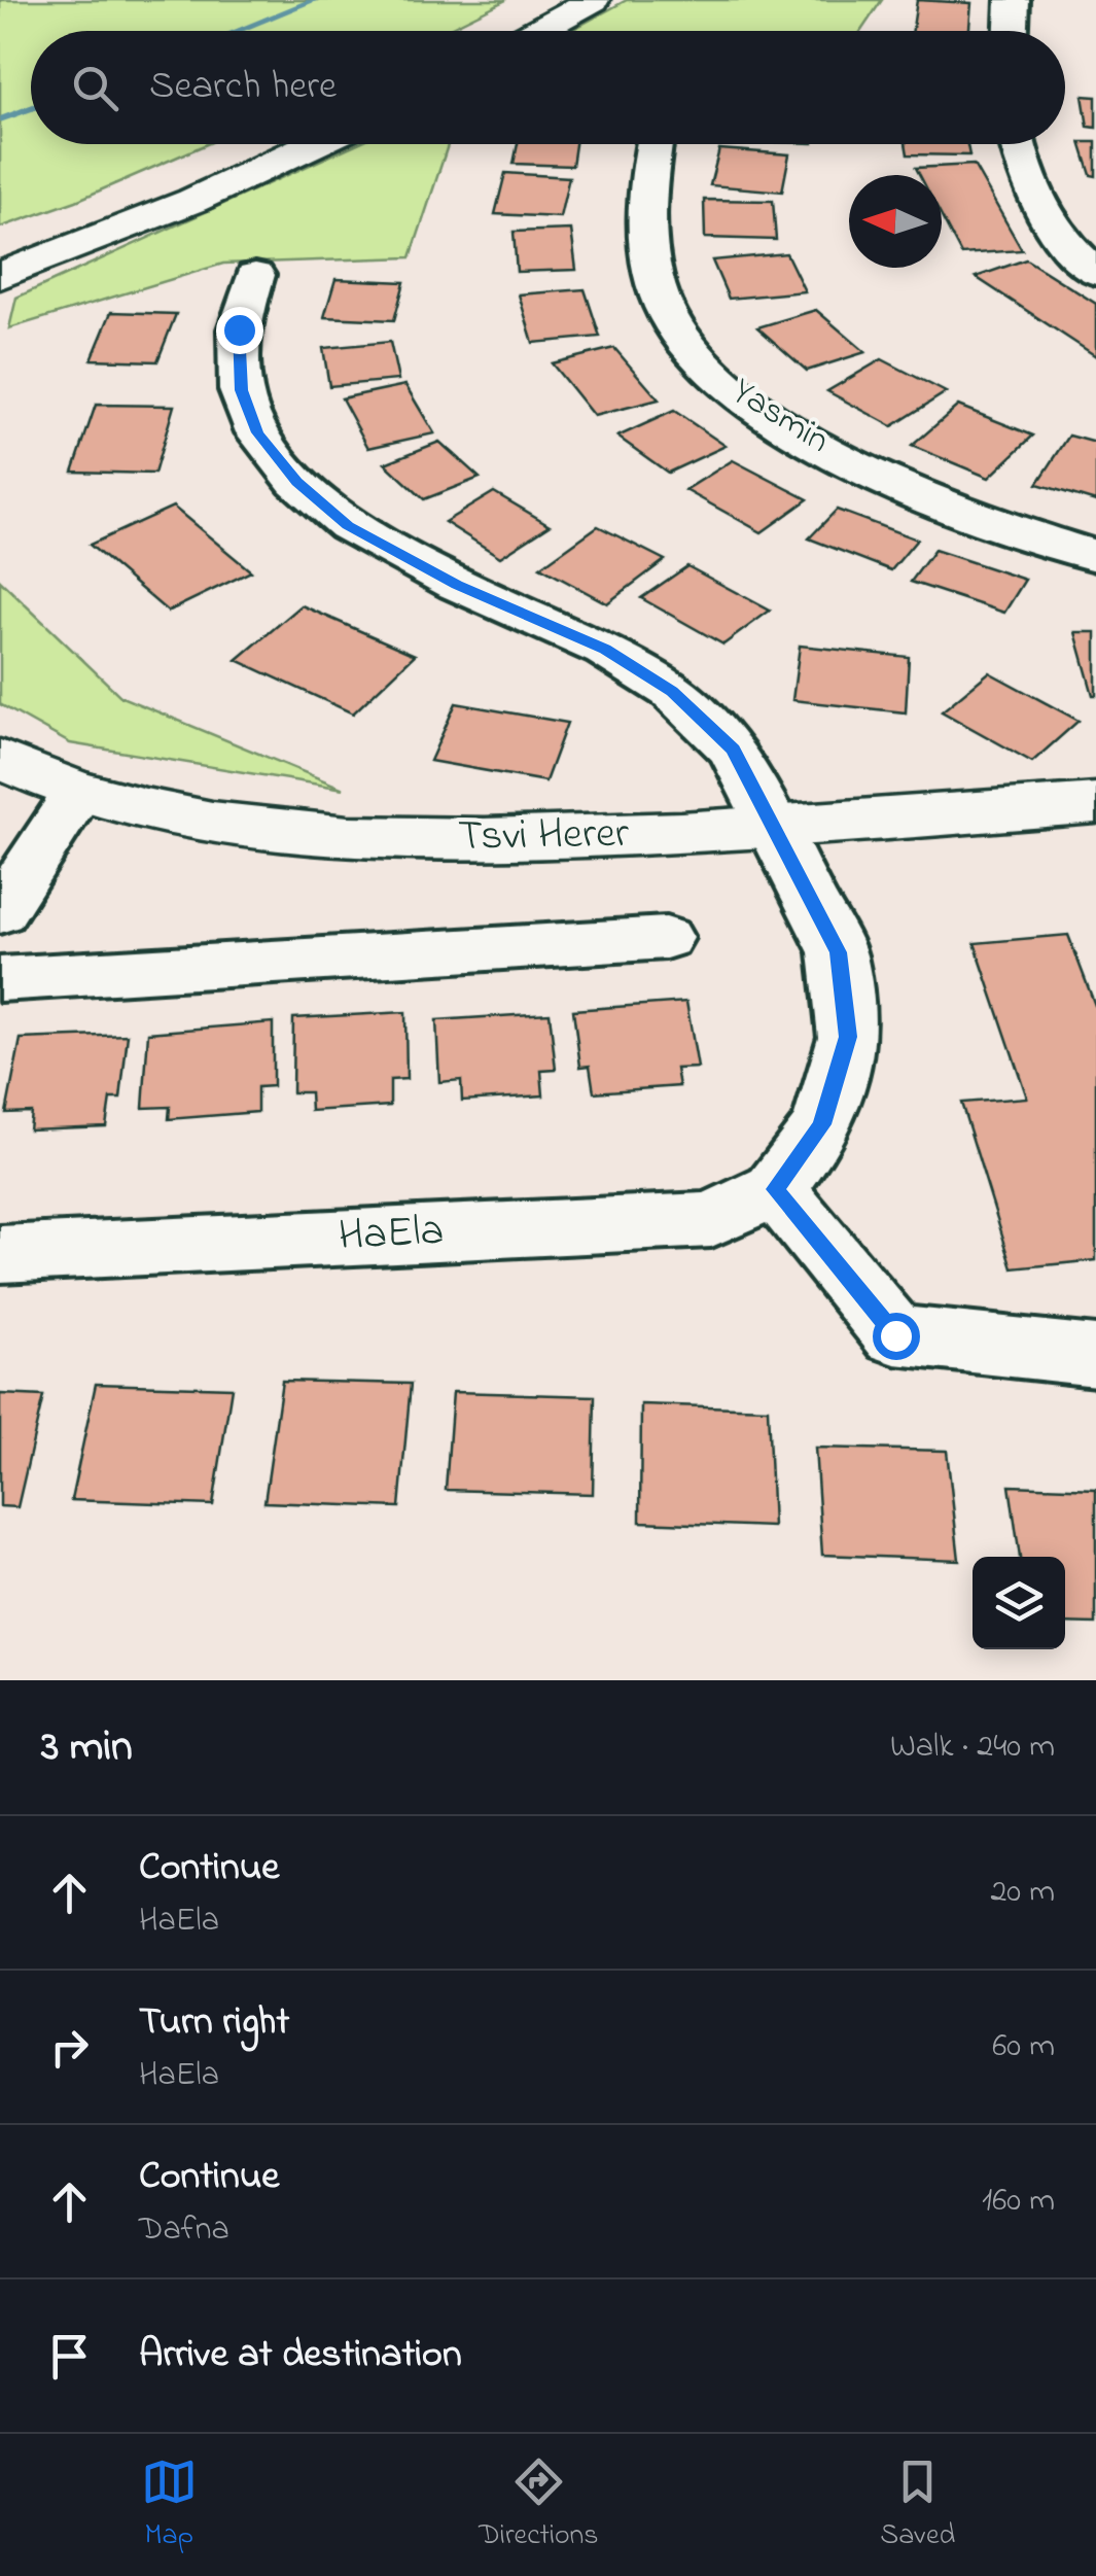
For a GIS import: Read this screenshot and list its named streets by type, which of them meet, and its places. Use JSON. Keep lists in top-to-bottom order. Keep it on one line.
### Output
{"streets":{"street":["Yasmin","Tsvi Herer","HaEla"]},"crossings":[["Tsvi Herer","HaEla"]],"north":"left","page":{"search":"Search here","heading":["3 min","Walk · 240 m"],"list":[["Continue","HaEla","20 m"],["Turn right","HaEla","60 m"],["Continue","Dafna","160 m"],"Arrive at destination"],"nav":["Map","Directions","Saved"]}}
